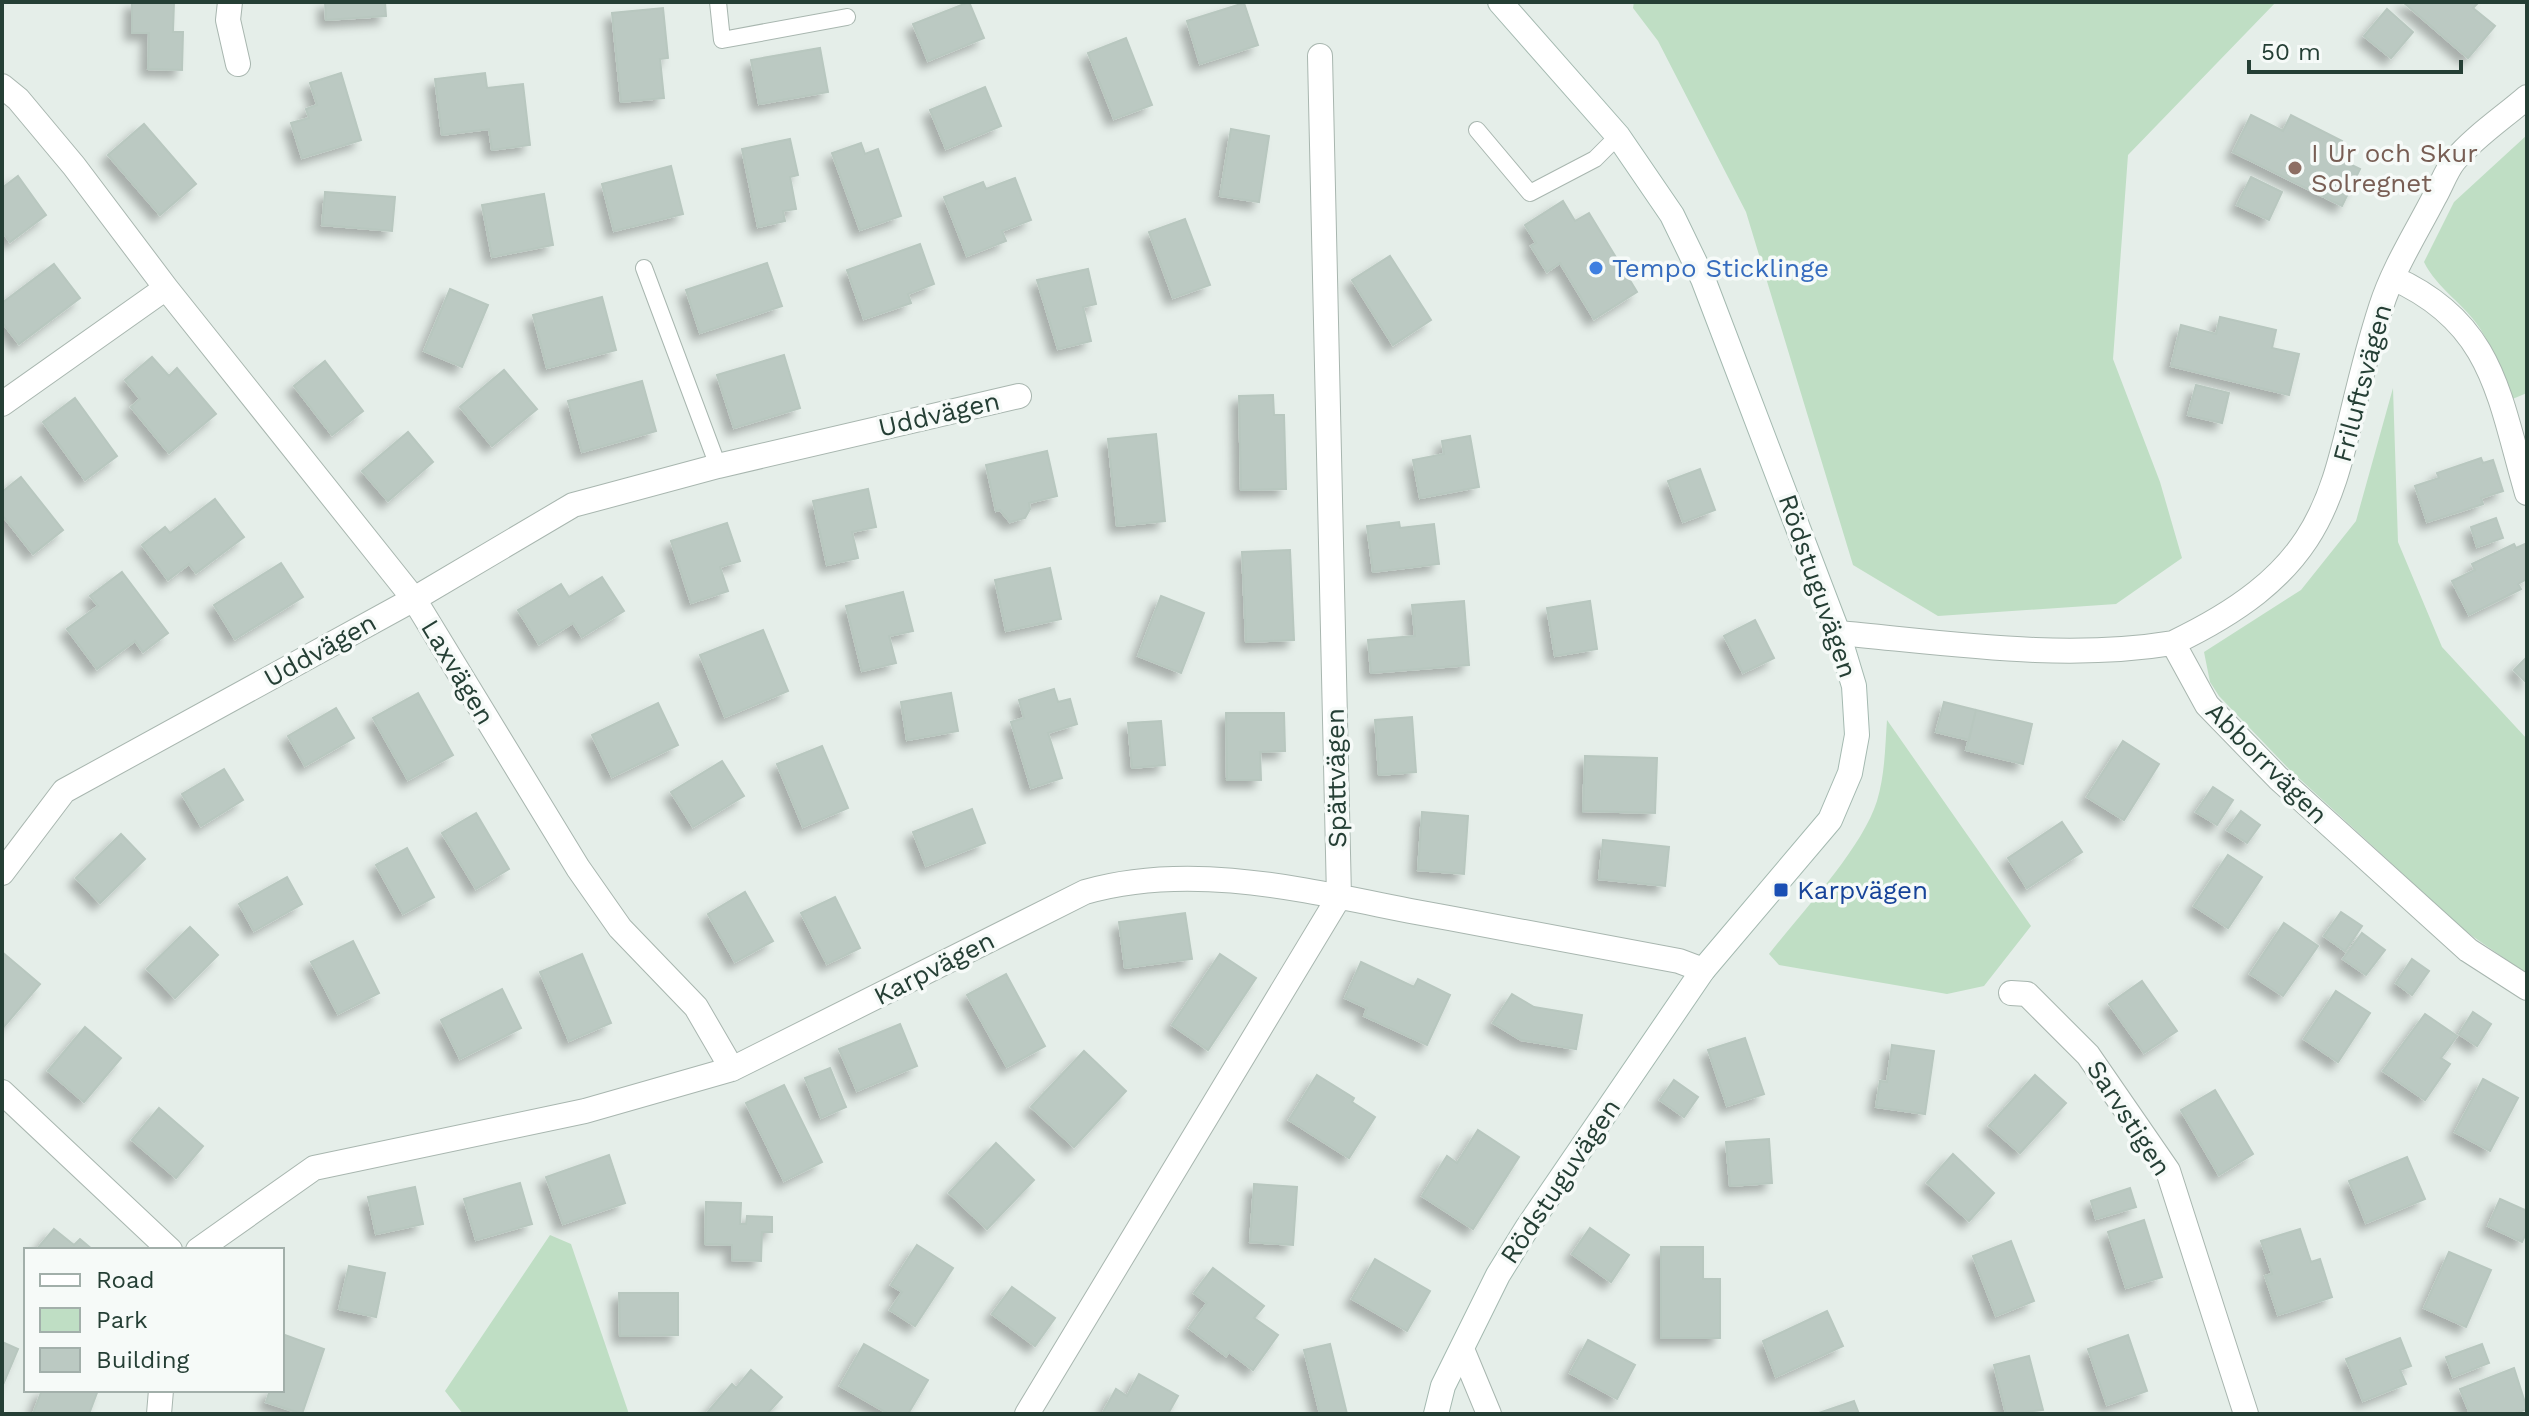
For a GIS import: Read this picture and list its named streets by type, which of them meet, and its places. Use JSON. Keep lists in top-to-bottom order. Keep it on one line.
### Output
{"streets":{"street":["Friluftsvägen","Uddvägen","Rödstuguvägen","Laxvägen","Abborrvägen","Spättvägen","Karpvägen","Sarvstigen"]},"crossings":[["Friluftsvägen","Abborrvägen"],["Uddvägen","Laxvägen"],["Rödstuguvägen","Karpvägen"],["Laxvägen","Karpvägen"],["Spättvägen","Karpvägen"]],"places":{"other":["I Ur och Skur Solregnet","Tempo Sticklinge"],"transit":["Karpvägen"]},"legend":["Road","Park","Building"],"scale_bar":"50 m"}
